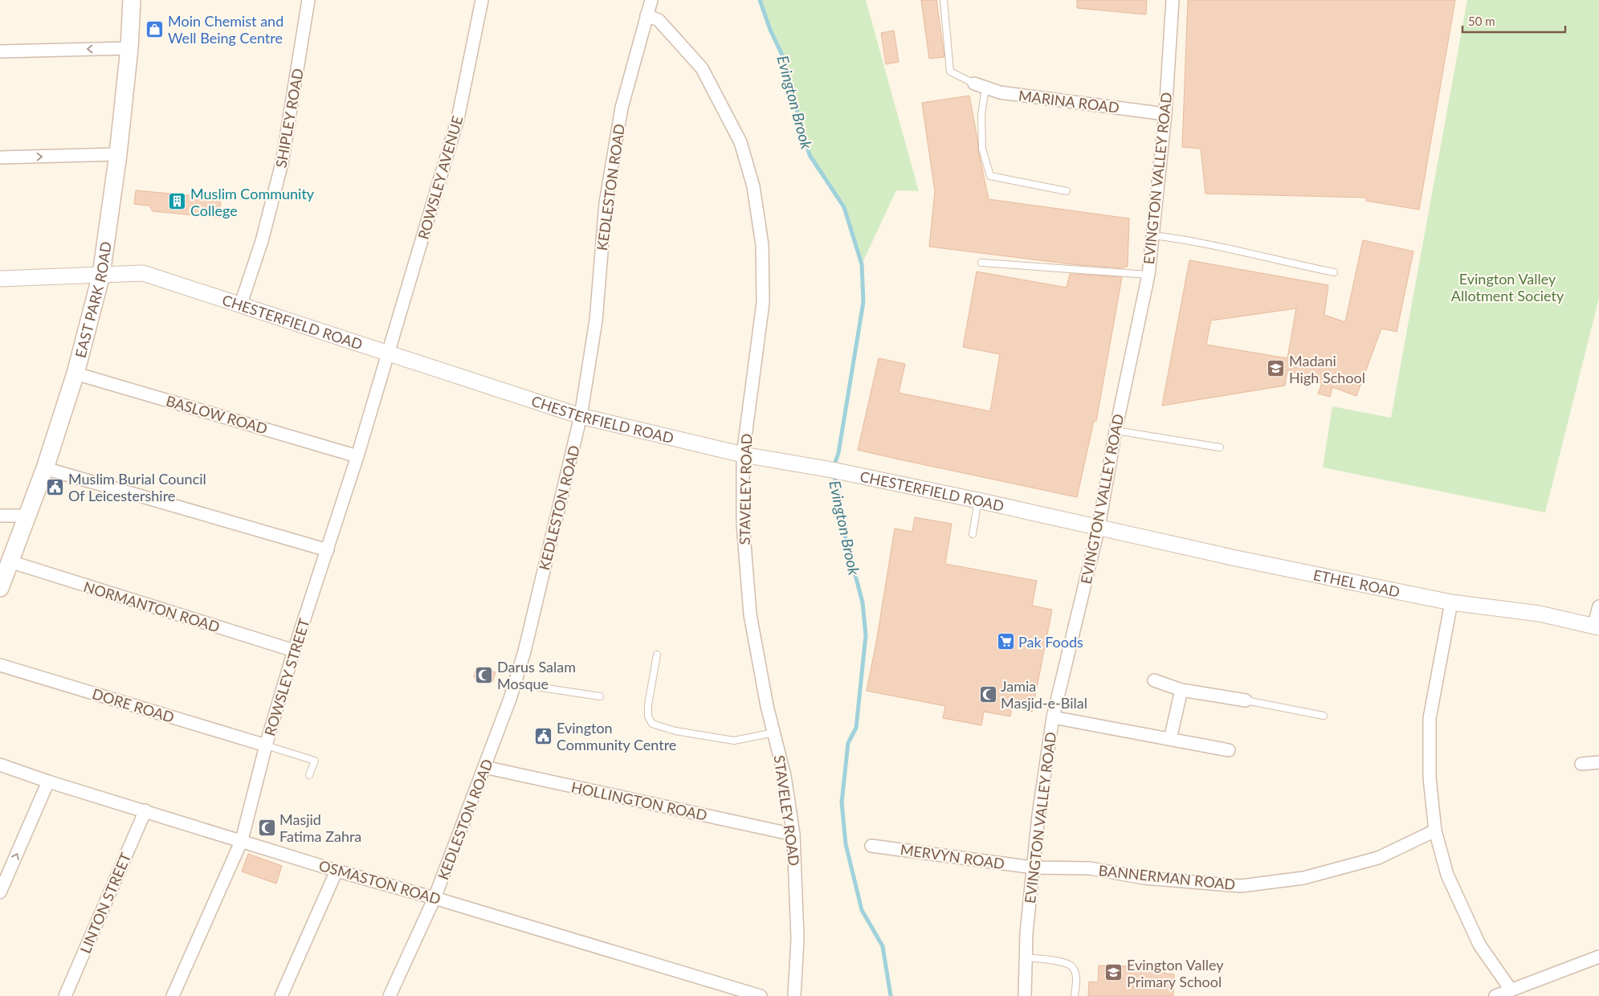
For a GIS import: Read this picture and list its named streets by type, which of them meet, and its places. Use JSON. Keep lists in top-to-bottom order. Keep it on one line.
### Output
{"streets":{"main road":["EAST PARK ROAD"],"street":["MARINA ROAD","SHIPLEY ROAD","ROWSLEY AVENUE","EVINGTON VALLEY ROAD","KEDLESTON ROAD","CHESTERFIELD ROAD","BASLOW ROAD","STAVELEY ROAD","ETHEL ROAD","NORMANTON ROAD","ROWSLEY STREET","DORE ROAD","HOLLINGTON ROAD","MERVYN ROAD","BANNERMAN ROAD","OSMASTON ROAD","LINTON STREET"]},"crossings":[["MARINA ROAD","EVINGTON VALLEY ROAD"],["SHIPLEY ROAD","CHESTERFIELD ROAD"],["ROWSLEY AVENUE","CHESTERFIELD ROAD"],["ROWSLEY AVENUE","ROWSLEY STREET"],["EVINGTON VALLEY ROAD","CHESTERFIELD ROAD"],["EVINGTON VALLEY ROAD","MERVYN ROAD"],["EVINGTON VALLEY ROAD","BANNERMAN ROAD"],["KEDLESTON ROAD","CHESTERFIELD ROAD"],["KEDLESTON ROAD","STAVELEY ROAD"],["KEDLESTON ROAD","HOLLINGTON ROAD"],["KEDLESTON ROAD","OSMASTON ROAD"],["EAST PARK ROAD","CHESTERFIELD ROAD"],["EAST PARK ROAD","BASLOW ROAD"],["EAST PARK ROAD","NORMANTON ROAD"],["CHESTERFIELD ROAD","STAVELEY ROAD"],["CHESTERFIELD ROAD","ETHEL ROAD"],["CHESTERFIELD ROAD","ROWSLEY STREET"],["BASLOW ROAD","ROWSLEY STREET"],["STAVELEY ROAD","HOLLINGTON ROAD"],["NORMANTON ROAD","ROWSLEY STREET"],["ROWSLEY STREET","DORE ROAD"],["ROWSLEY STREET","OSMASTON ROAD"],["MERVYN ROAD","BANNERMAN ROAD"],["OSMASTON ROAD","LINTON STREET"]],"water":["Evington Brook"],"parks":["Evington Valley Allotment Society"],"places":{"shop":["Moin Chemist and Well Being Centre"],"building":["Muslim Community College"],"school or university":["Madani High School","Evington Valley Primary School"],"public building":["Muslim Burial Council Of Leicestershire","Evington Community Centre"],"supermarket":["Pak Foods"],"mosque":["Darus Salam Mosque","Jamia Masjid-e-Bilal","Masjid Fatima Zahra"]},"scale_bar":"50 m"}
